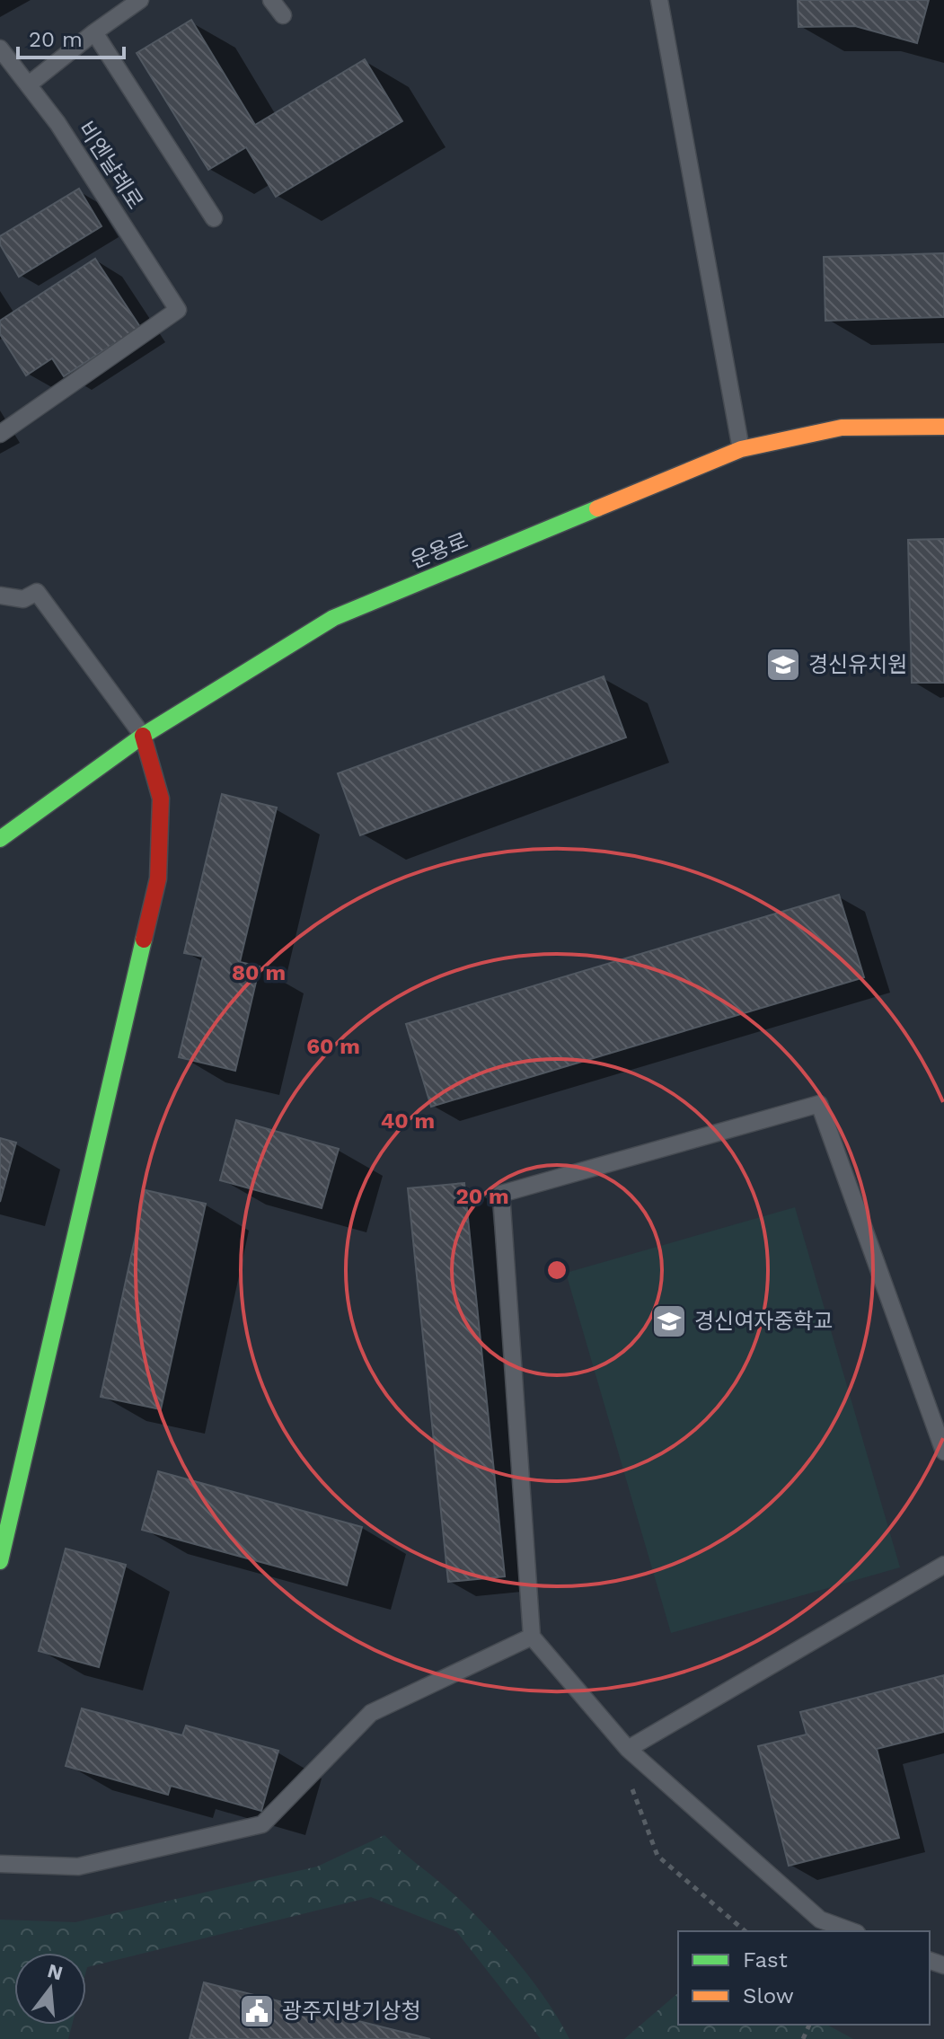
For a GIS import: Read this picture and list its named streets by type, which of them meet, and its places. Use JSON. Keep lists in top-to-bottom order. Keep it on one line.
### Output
{"streets":{"street":["운용로"],"lane":["비엔날레로"]},"places":{"school or university":["경신유치원","경신여자중학교"],"public building":["광주지방기상청"]},"legend":["Fast","Slow"],"scale_bar":"20 m","north":"top","rings":["80 m","60 m","40 m","20 m"]}
